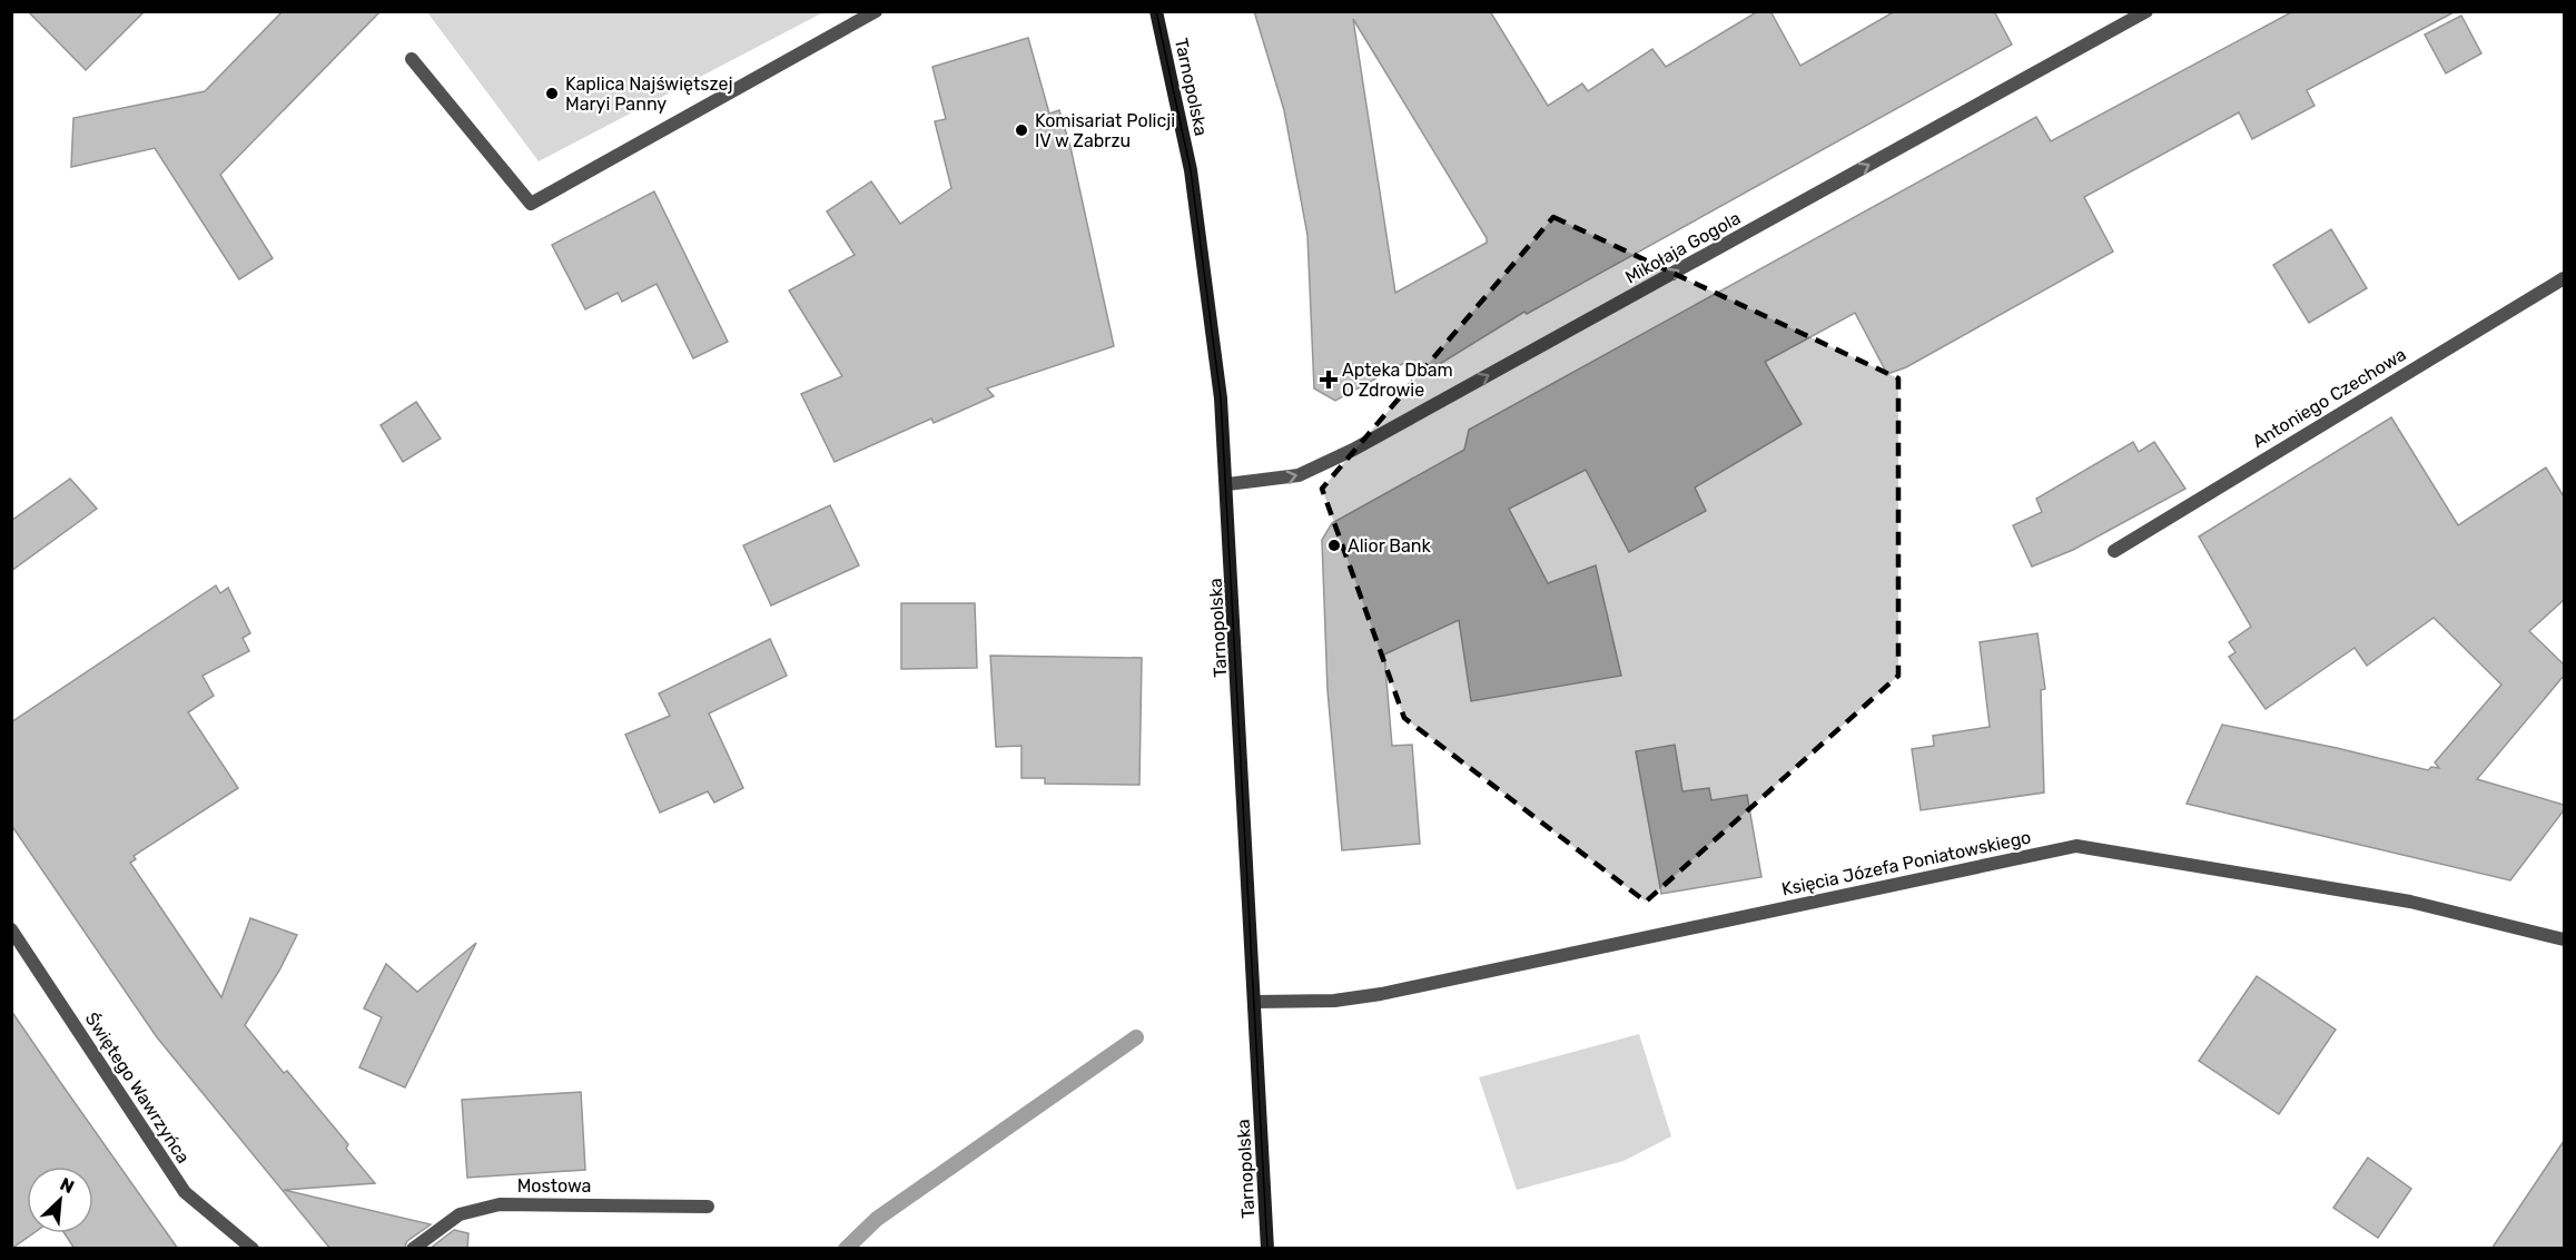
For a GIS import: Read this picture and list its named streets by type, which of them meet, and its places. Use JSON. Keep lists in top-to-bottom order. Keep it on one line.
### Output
{"streets":{"main road":["Tarnopolska"],"street":["Mikołaja Gogola","Antoniego Czechowa","Księcia Józefa Poniatowskiego","Świętego Wawrzyńca","Mostowa"]},"crossings":[["Tarnopolska","Mikołaja Gogola"],["Tarnopolska","Księcia Józefa Poniatowskiego"]],"one_way":["Mikołaja Gogola"],"places":{"other":["Kaplica Najświętszej Maryi Panny","Komisariat Policji IV w Zabrzu","Alior Bank"],"health":["Apteka Dbam O Zdrowie"]},"north":"top right"}
